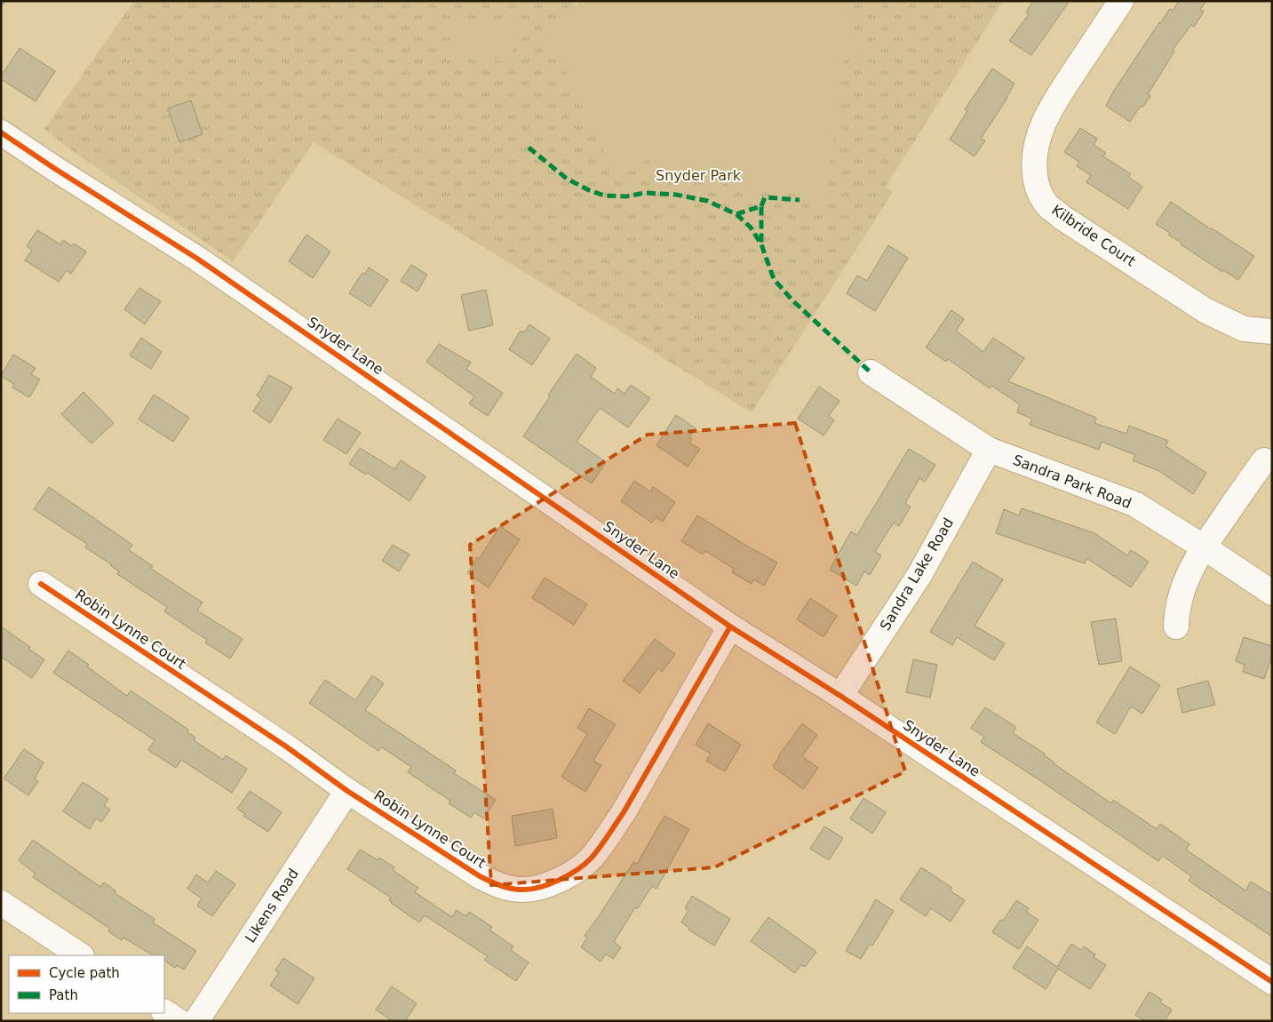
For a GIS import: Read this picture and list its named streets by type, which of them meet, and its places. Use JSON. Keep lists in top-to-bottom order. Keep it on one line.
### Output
{"streets":{"street":["Kilbride Court","Snyder Lane","Sandra Park Road","Sandra Lake Road","Robin Lynne Court","Likens Road"]},"crossings":[["Snyder Lane","Sandra Lake Road"],["Snyder Lane","Robin Lynne Court"],["Sandra Park Road","Sandra Lake Road"],["Robin Lynne Court","Likens Road"]],"parks":["Snyder Park"],"legend":["Cycle path","Path"]}
